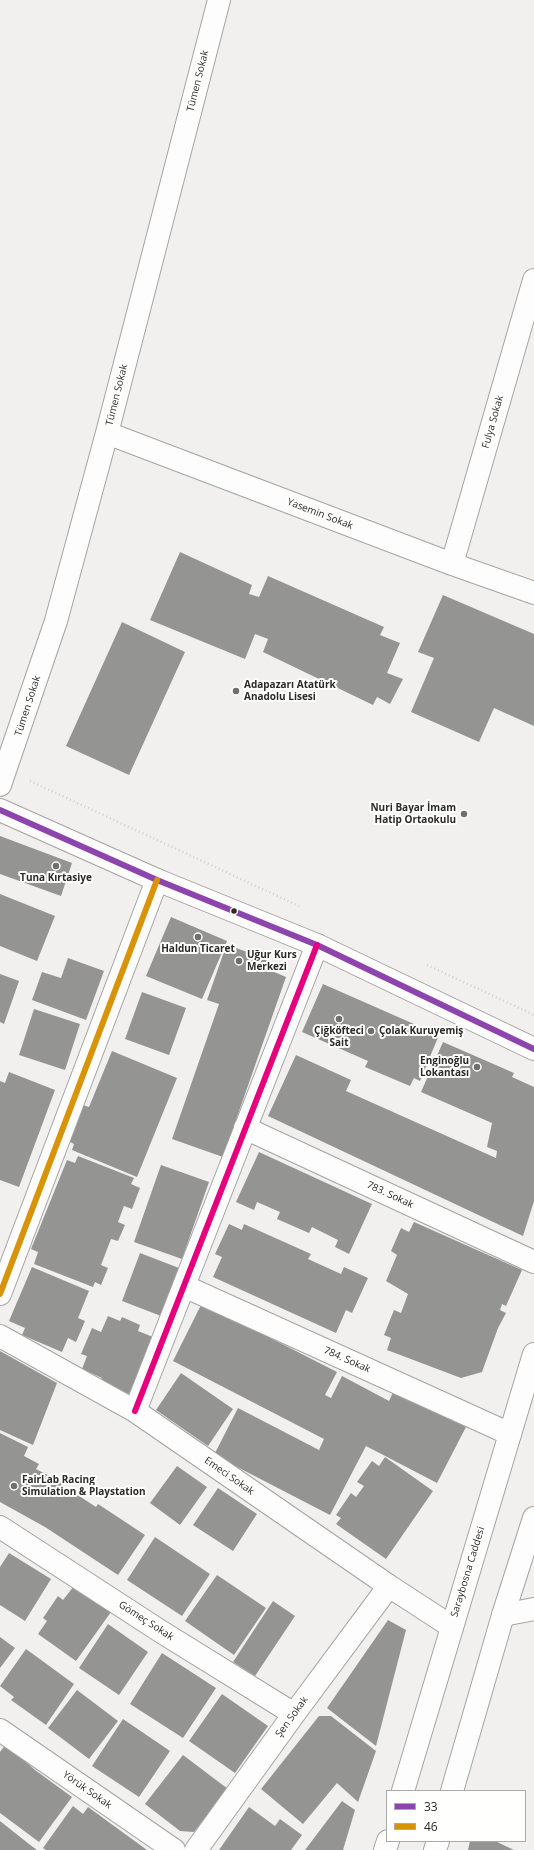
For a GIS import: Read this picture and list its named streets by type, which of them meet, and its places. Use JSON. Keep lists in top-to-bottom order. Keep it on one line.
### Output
{"streets":{"street":["Tümen Sokak","Fulya Sokak","Yasemin Sokak","783. Sokak","784. Sokak","Emeci Sokak","Saraybosna Caddesi","Gömeç Sokak","Şen Sokak","Yörük Sokak"]},"crossings":[["Tümen Sokak","Yasemin Sokak"],["Fulya Sokak","Yasemin Sokak"],["784. Sokak","Saraybosna Caddesi"],["Emeci Sokak","Saraybosna Caddesi"],["Emeci Sokak","Şen Sokak"],["Gömeç Sokak","Şen Sokak"]],"places":["Adapazarı Atatürk Anadolu Lisesi","Nuri Bayar İmam Hatip Ortaokulu","Tuna Kırtasiye","Haldun Ticaret","Uğur Kurs Merkezi","Çiğköfteci Sait","Çolak Kuruyemiş","Enginoğlu Lokantası","FairLab Racing Simulation & Playstation"],"lines":["transit line 33","transit line 46"],"legend":["33","46"]}
